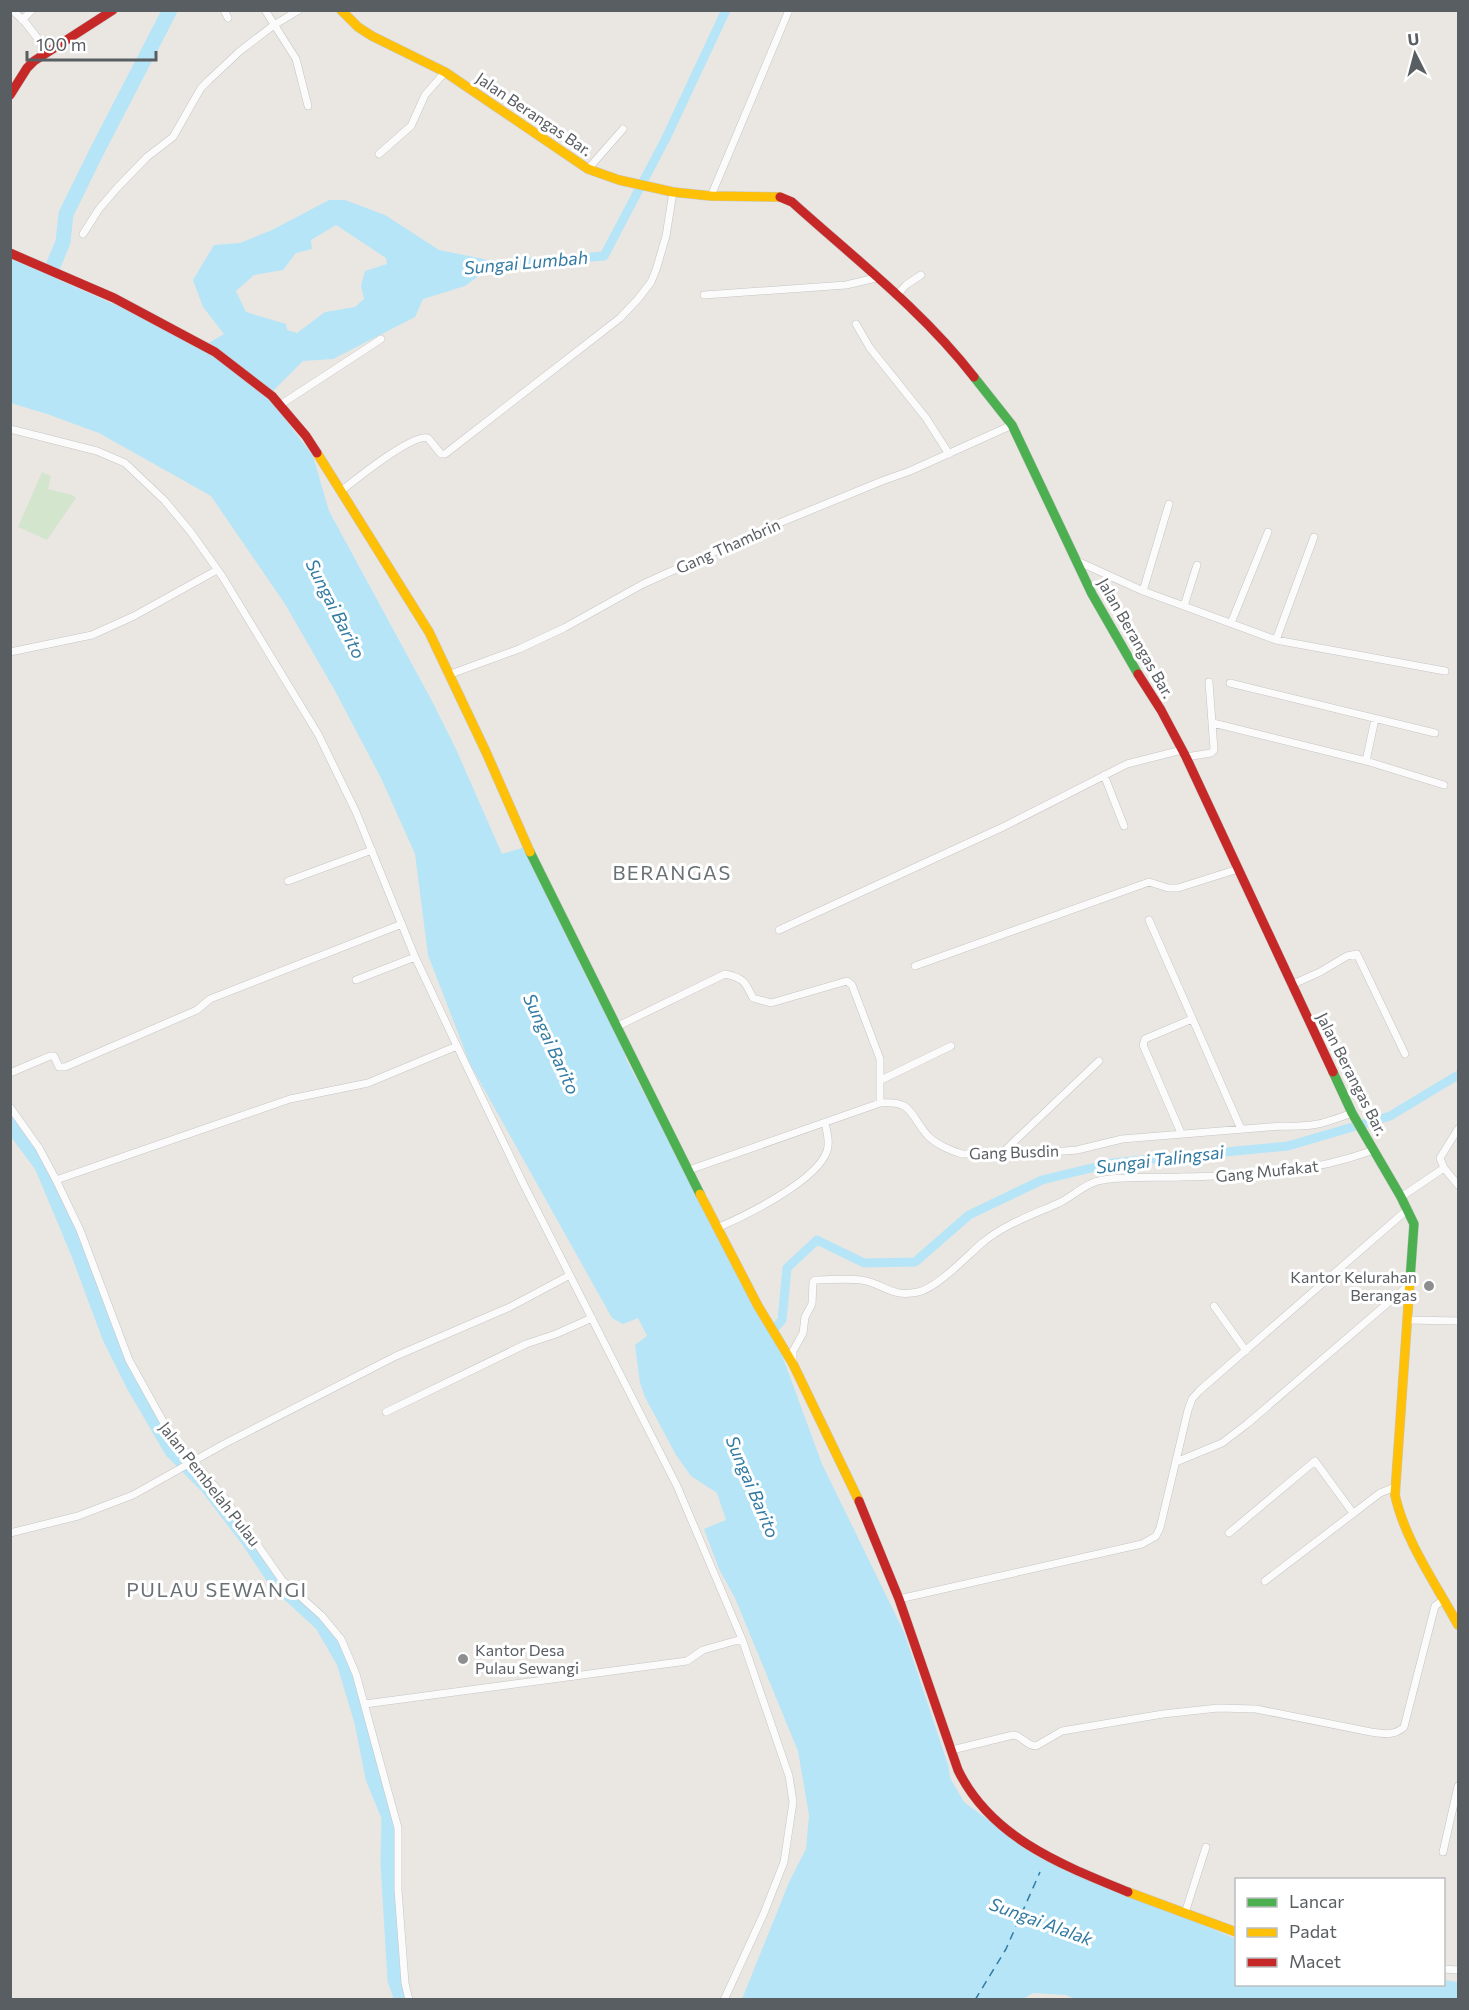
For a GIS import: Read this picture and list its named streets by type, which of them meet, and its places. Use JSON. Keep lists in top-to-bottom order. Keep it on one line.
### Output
{"streets":{"street":["Jalan Berangas Bar.","Gang Thambrin","Gang Busdin","Gang Mufakat","Jalan Pembelah Pulau"]},"crossings":[["Jalan Berangas Bar.","Gang Thambrin"],["Jalan Berangas Bar.","Gang Busdin"],["Jalan Berangas Bar.","Gang Mufakat"]],"districts":["BERANGAS","PULAU SEWANGI"],"water":["Sungai Lumbah","Sungai Barito","Sungai Talingsai","Sungai Alalak"],"places":["Kantor Kelurahan Berangas","Kantor Desa Pulau Sewangi"],"legend":["Lancar","Padat","Macet"],"scale_bar":"100 m","north":"top"}
